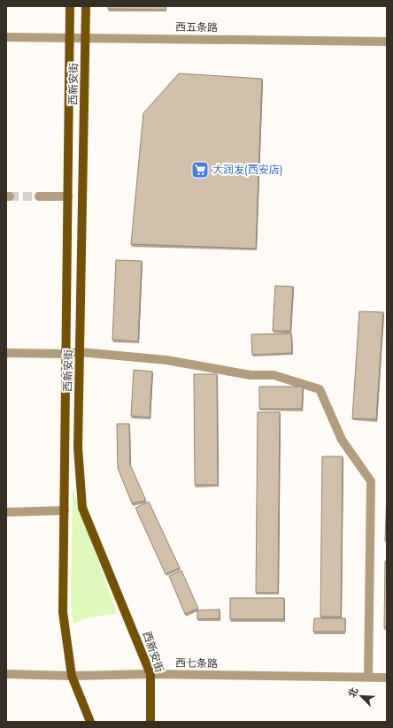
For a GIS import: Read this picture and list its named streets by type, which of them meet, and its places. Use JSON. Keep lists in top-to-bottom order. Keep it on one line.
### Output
{"streets":{"main road":["西新安街"],"street":["西五条路","西七条路"]},"crossings":[["西五条路","西新安街"],["西新安街","西七条路"]],"places":{"supermarket":["大润发(西安店)"]},"north":"top left"}
